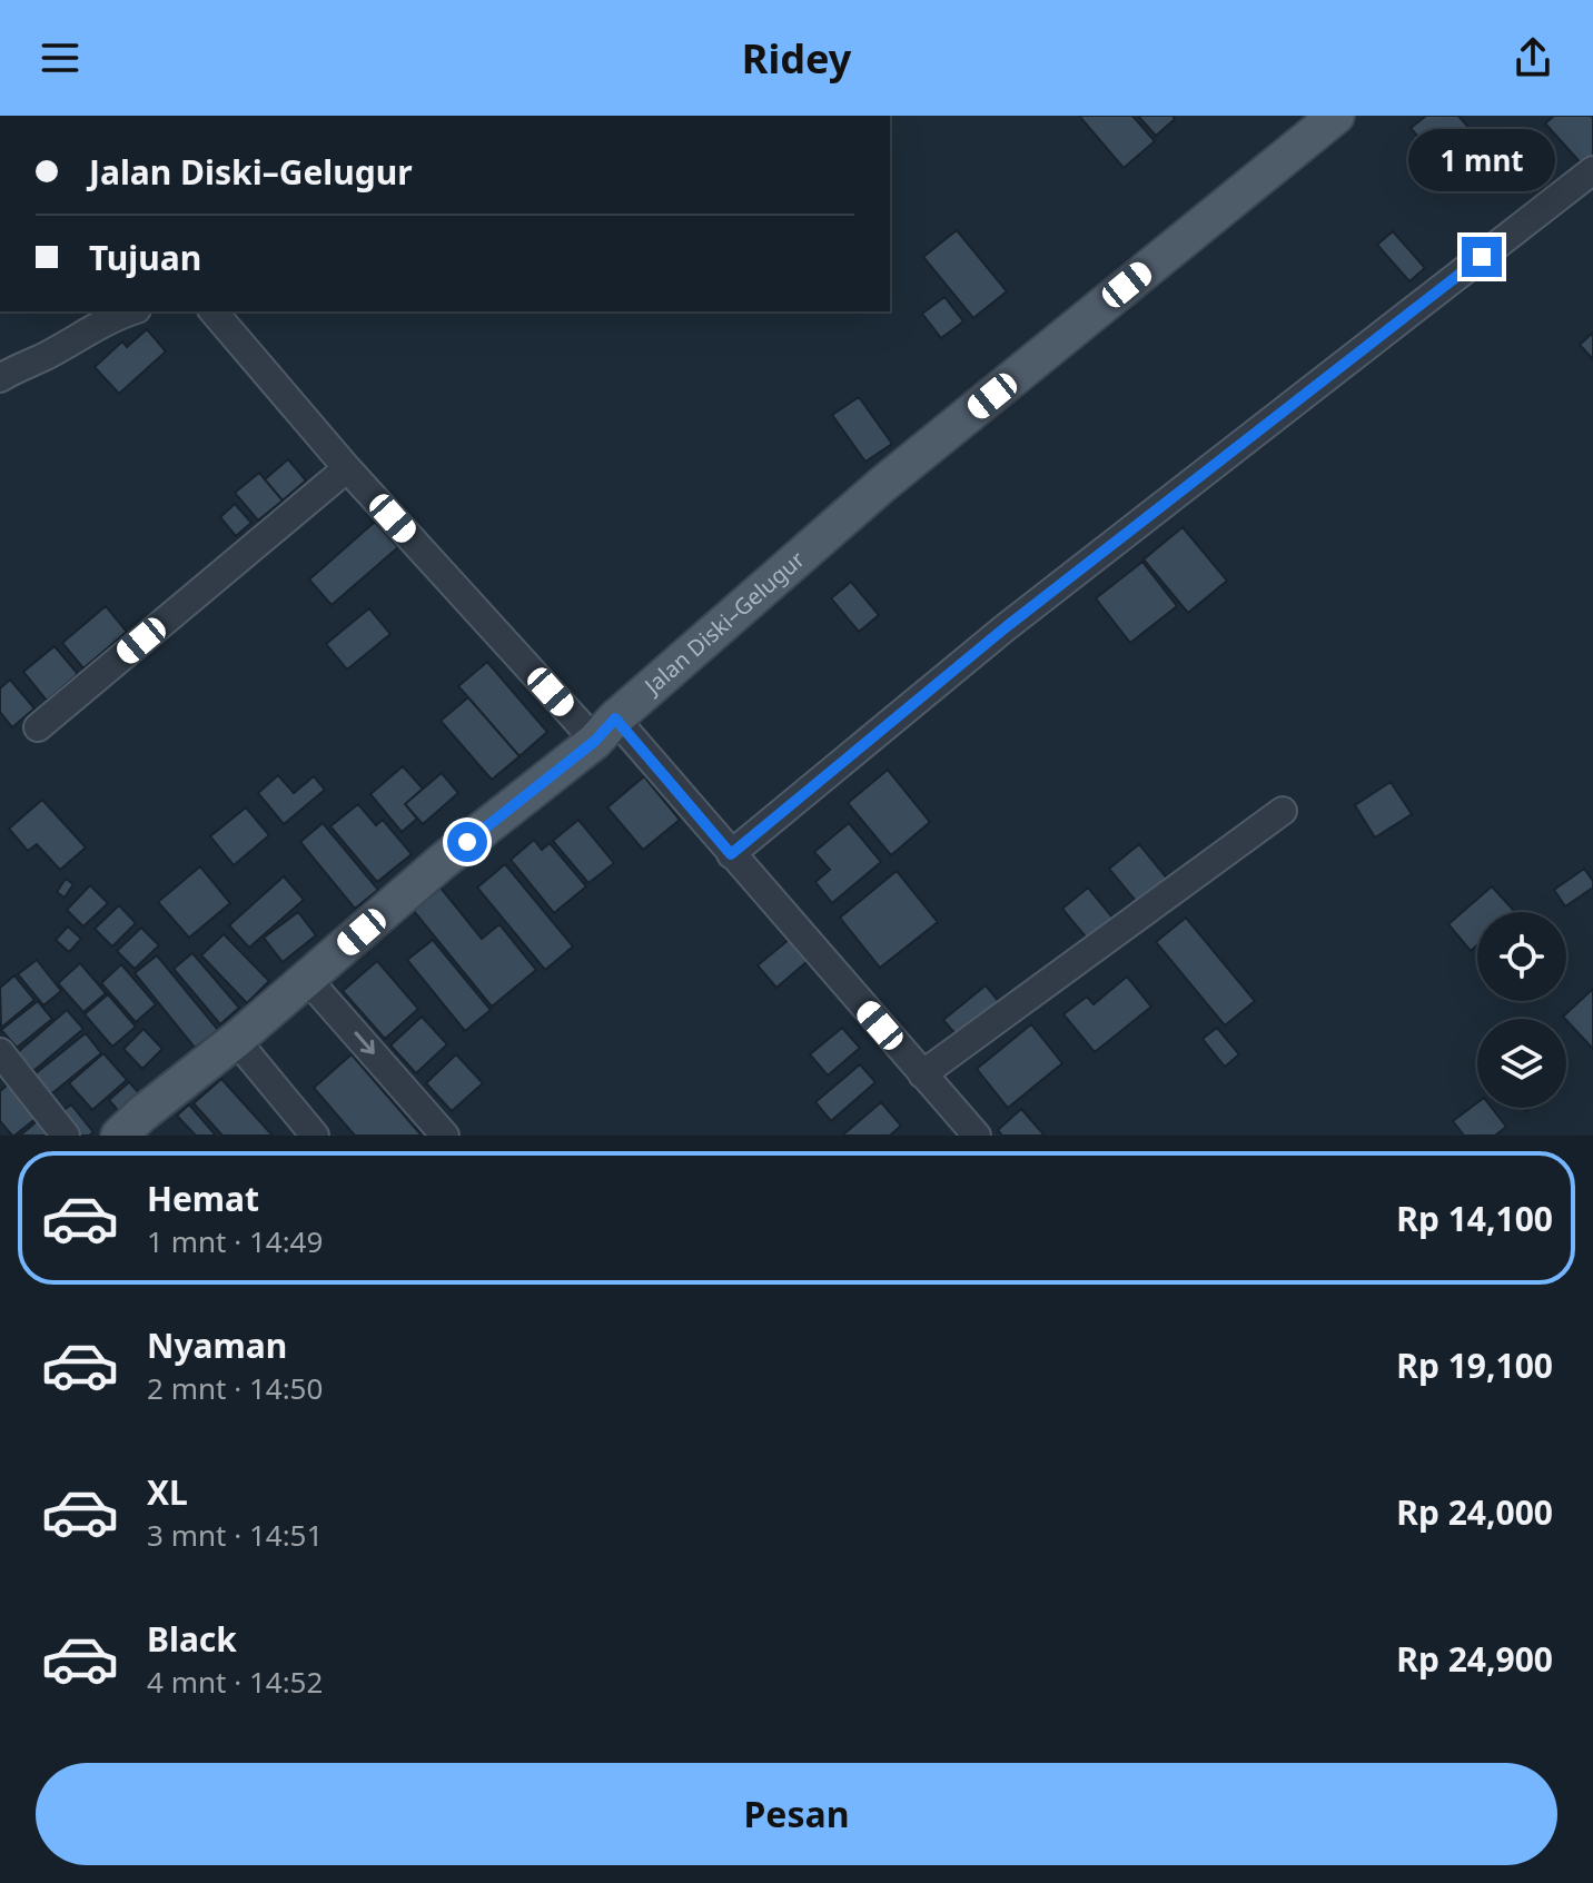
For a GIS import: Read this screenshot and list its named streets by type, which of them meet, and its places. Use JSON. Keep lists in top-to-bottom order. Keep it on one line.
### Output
{"streets":{"main road":["Jalan Diski–Gelugur"]},"page":{"header":"Ridey","banner":["Jalan Diski–Gelugur","Tujuan"],"bubble":"1 mnt","list":[{"name":"Hemat","note":"1 mnt · 14:49","value":"Rp 14,100"},{"name":"Nyaman","note":"2 mnt · 14:50","value":"Rp 19,100"},{"name":"XL","note":"3 mnt · 14:51","value":"Rp 24,000"},{"name":"Black","note":"4 mnt · 14:52","value":"Rp 24,900"}],"buttons":"Pesan"}}
